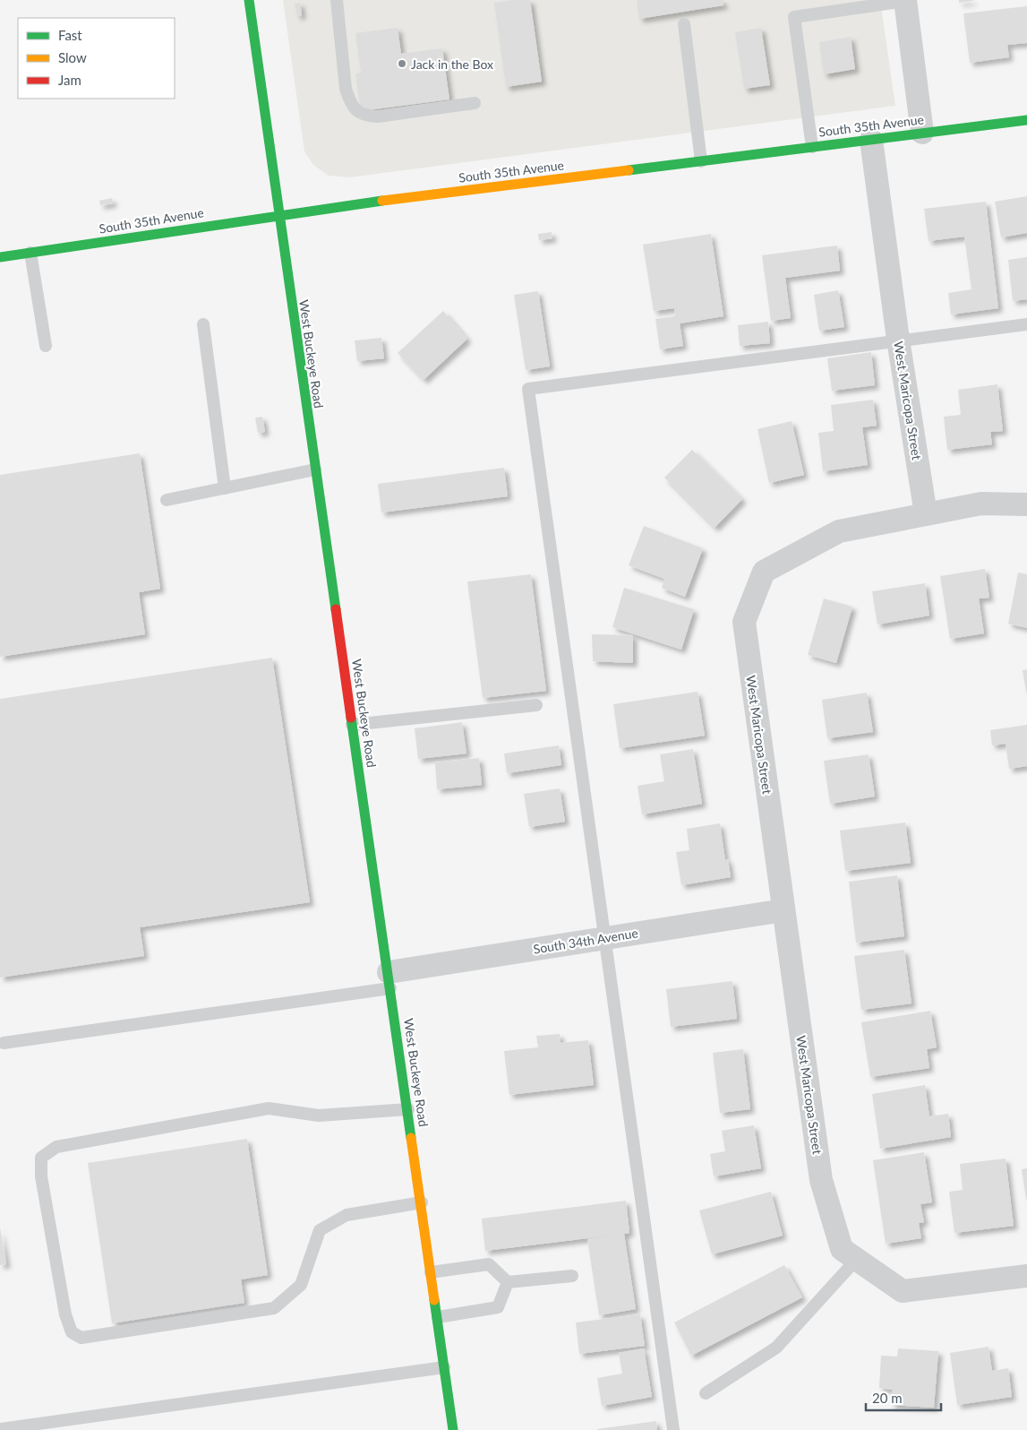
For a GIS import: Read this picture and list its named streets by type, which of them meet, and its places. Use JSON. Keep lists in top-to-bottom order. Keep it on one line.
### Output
{"streets":{"main road":["South 35th Avenue","West Buckeye Road"],"street":["West Maricopa Street","South 34th Avenue"]},"crossings":[["South 35th Avenue","West Buckeye Road"],["South 35th Avenue","West Maricopa Street"],["West Buckeye Road","South 34th Avenue"],["West Maricopa Street","South 34th Avenue"]],"places":["Jack in the Box"],"legend":["Fast","Slow","Jam"],"scale_bar":"20 m"}
